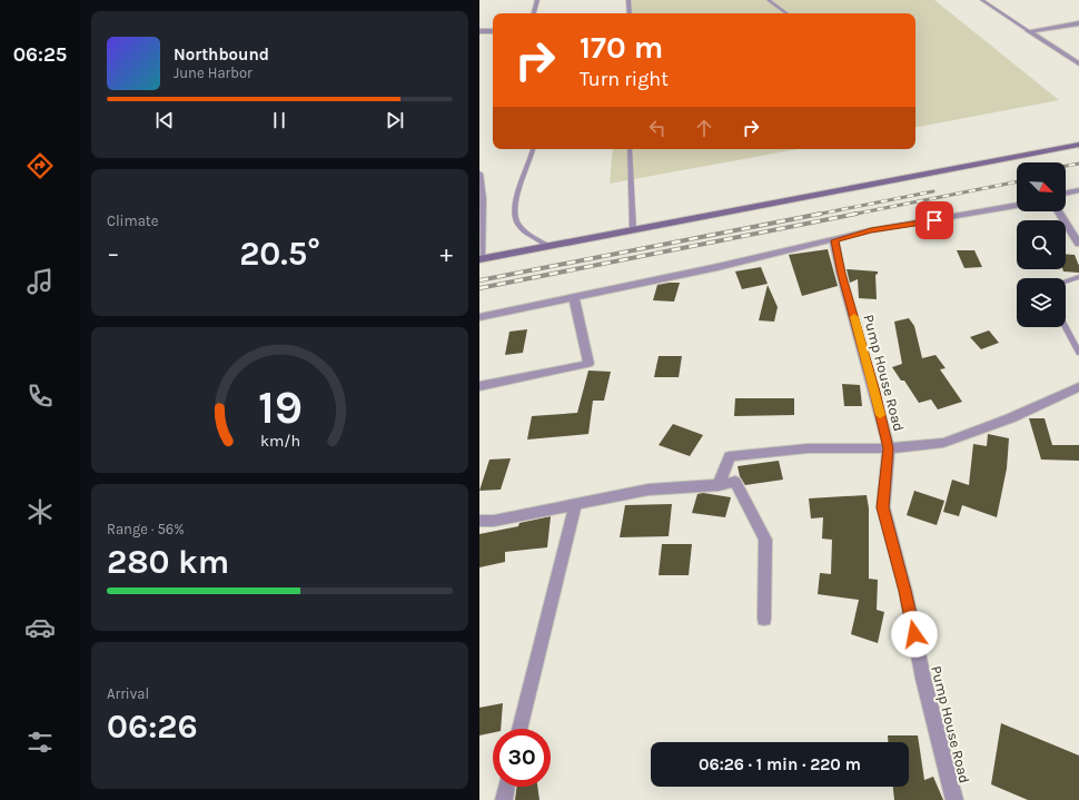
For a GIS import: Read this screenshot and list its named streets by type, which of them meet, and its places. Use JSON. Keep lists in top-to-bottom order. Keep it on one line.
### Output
{"streets":{"street":["Pump House Road"]},"north":"bottom right","page":{"tabs":"06:25","turn":["170 m","Turn right"],"song":["Northbound","June Harbor"],"tile":["Climate",["Range · 56%","280 km"],["Arrival","06:26"]],"heat":["−","20.5°","+"],"limit":"30","trip":"06:26 · 1 min · 220 m","gauge":["19","km/h"]}}
